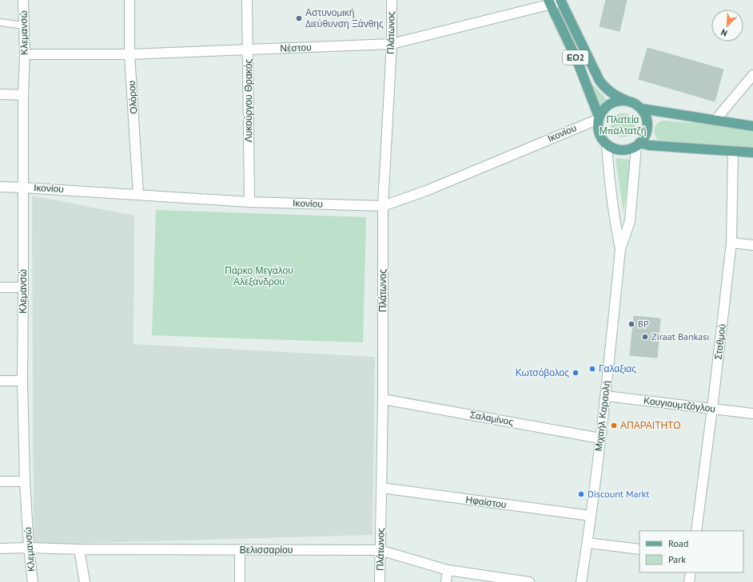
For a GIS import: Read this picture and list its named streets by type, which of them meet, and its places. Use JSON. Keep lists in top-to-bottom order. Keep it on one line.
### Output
{"streets":{"main road":["ΕΟ2"],"street":["Κλεμανσώ","Πλάτωνος","Νέστου","Ολόρου","Λυκούργου Θρακός","Ικονίου","Σταθμού","Κουγιουμτζόγλου","Μιχαήλ Καραολή","Σαλαμίνος","Ηφαίστου","Βελισσαρίου"]},"crossings":[["Κλεμανσώ","Νέστου"],["Κλεμανσώ","Ικονίου"],["Κλεμανσώ","Βελισσαρίου"],["Πλάτωνος","Νέστου"],["Πλάτωνος","Ικονίου"],["Πλάτωνος","Σαλαμίνος"],["Πλάτωνος","Ηφαίστου"],["Πλάτωνος","Βελισσαρίου"],["Νέστου","ΕΟ2"],["Νέστου","Ολόρου"],["Νέστου","Λυκούργου Θρακός"],["ΕΟ2","Ικονίου"],["ΕΟ2","Μιχαήλ Καραολή"],["Ολόρου","Ικονίου"],["Λυκούργου Θρακός","Ικονίου"],["Ικονίου","Μιχαήλ Καραολή"],["Σταθμού","Κουγιουμτζόγλου"],["Κουγιουμτζόγλου","Μιχαήλ Καραολή"],["Μιχαήλ Καραολή","Σαλαμίνος"],["Μιχαήλ Καραολή","Ηφαίστου"]],"parks":["Πλατεία Μπαλτατζή","Πάρκο Μεγάλου Αλεξάνδρου"],"places":["Αστυνομική Διεύθυνση Ξάνθης","BP","Ziraat Bankası","Γαλαξιας","Κωτσόβολος","ΑΠΑΡΑΙΤΗΤΟ","Discount Markt"],"legend":["Road","Park"],"north":"bottom left"}
